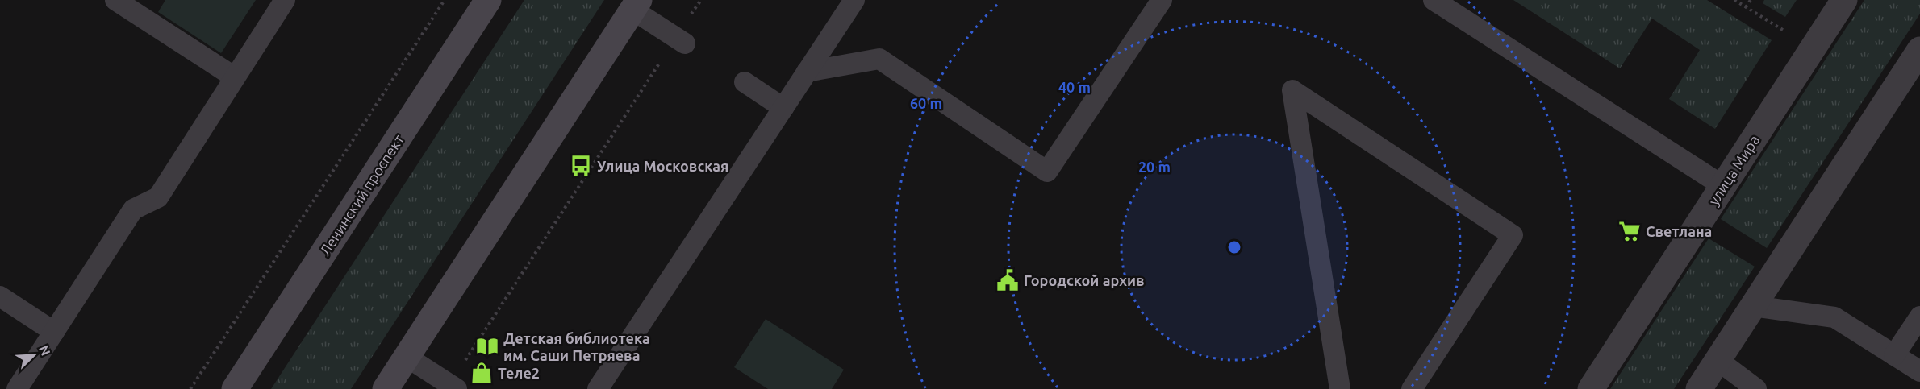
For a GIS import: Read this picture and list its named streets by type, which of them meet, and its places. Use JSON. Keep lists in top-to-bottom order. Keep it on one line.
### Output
{"streets":{"main road":["Ленинский проспект"],"street":["улица Мира"]},"places":{"bus stop":["Улица Московская"],"supermarket":["Светлана"],"public building":["Городской архив"],"library":["Детская библиотека им. Саши Петряева"],"shop":["Теле2"]},"north":"top right","rings":["40 m","60 m","20 m"]}
